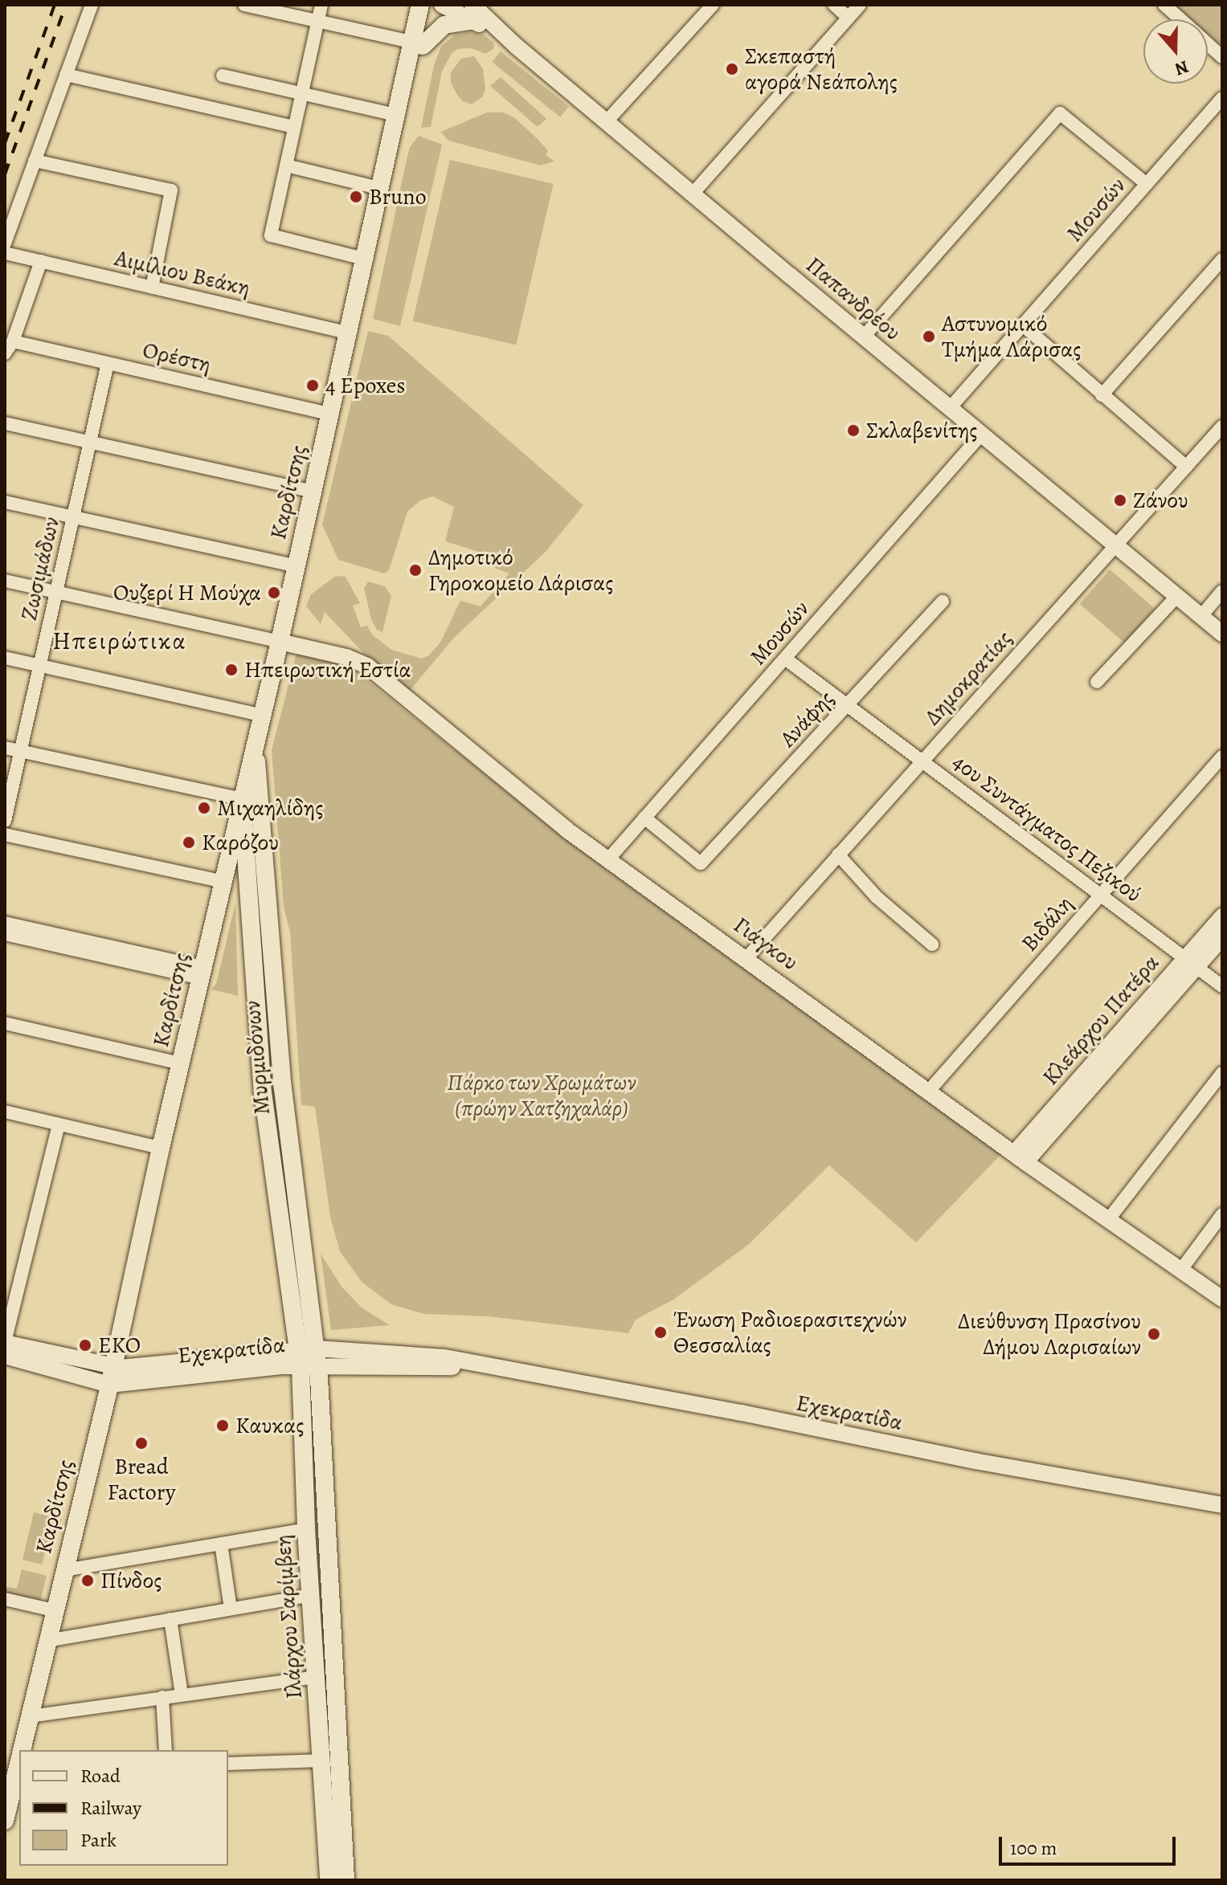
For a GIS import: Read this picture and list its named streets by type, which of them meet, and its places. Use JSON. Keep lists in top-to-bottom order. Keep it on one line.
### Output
{"streets":{"main road":["Καρδίτσης","Μυρμιδόνων","Ιλάρχου Σαρίμβεη"],"street":["Μουσών","Αιμίλιου Βεάκη","Παπανδρέου","Ορέστη","Ζωσιμάδων","Δημοκρατίας","Ανάφης","4ου Συντάγματος Πεζικού","Βιδάλη","Γιάγκου","Κλεάρχου Πατέρα","Εχεκρατίδα"]},"crossings":[["Μουσών","Παπανδρέου"],["Μουσών","Ανάφης"],["Μουσών","4ου Συντάγματος Πεζικού"],["Μουσών","Γιάγκου"],["Αιμίλιου Βεάκη","Καρδίτσης"],["Παπανδρέου","Δημοκρατίας"],["Ορέστη","Καρδίτσης"],["Ορέστη","Ζωσιμάδων"],["Καρδίτσης","Γιάγκου"],["Καρδίτσης","Μυρμιδόνων"],["Καρδίτσης","Εχεκρατίδα"],["Δημοκρατίας","4ου Συντάγματος Πεζικού"],["Δημοκρατίας","Γιάγκου"],["Ανάφης","4ου Συντάγματος Πεζικού"],["4ου Συντάγματος Πεζικού","Βιδάλη"],["4ου Συντάγματος Πεζικού","Κλεάρχου Πατέρα"],["Βιδάλη","Γιάγκου"],["Γιάγκου","Κλεάρχου Πατέρα"],["Μυρμιδόνων","Εχεκρατίδα"],["Μυρμιδόνων","Ιλάρχου Σαρίμβεη"],["Εχεκρατίδα","Ιλάρχου Σαρίμβεη"]],"districts":["Ηπειρώτικα"],"parks":["Πάρκο των Χρωμάτων (πρώην Χατζηχαλάρ)"],"places":["Σκεπαστή αγορά Νεάπολης","Bruno","Αστυνομικό Τμήμα Λάρισας","4 Epoxes","Σκλαβενίτης","Ζάνου","Δημοτικό Γηροκομείο Λάρισας","Ουζερί Η Μούχα","Ηπειρωτική Εστία","Μιχαηλίδης","Καρόζου","Ένωση Ραδιοερασιτεχνών Θεσσαλίας","Διεύθυνση Πρασίνου Δήμου Λαρισαίων","EKO","Καυκας","Bread Factory","Πίνδος"],"legend":["Road","Railway","Park"],"scale_bar":"100 m","north":"bottom"}
